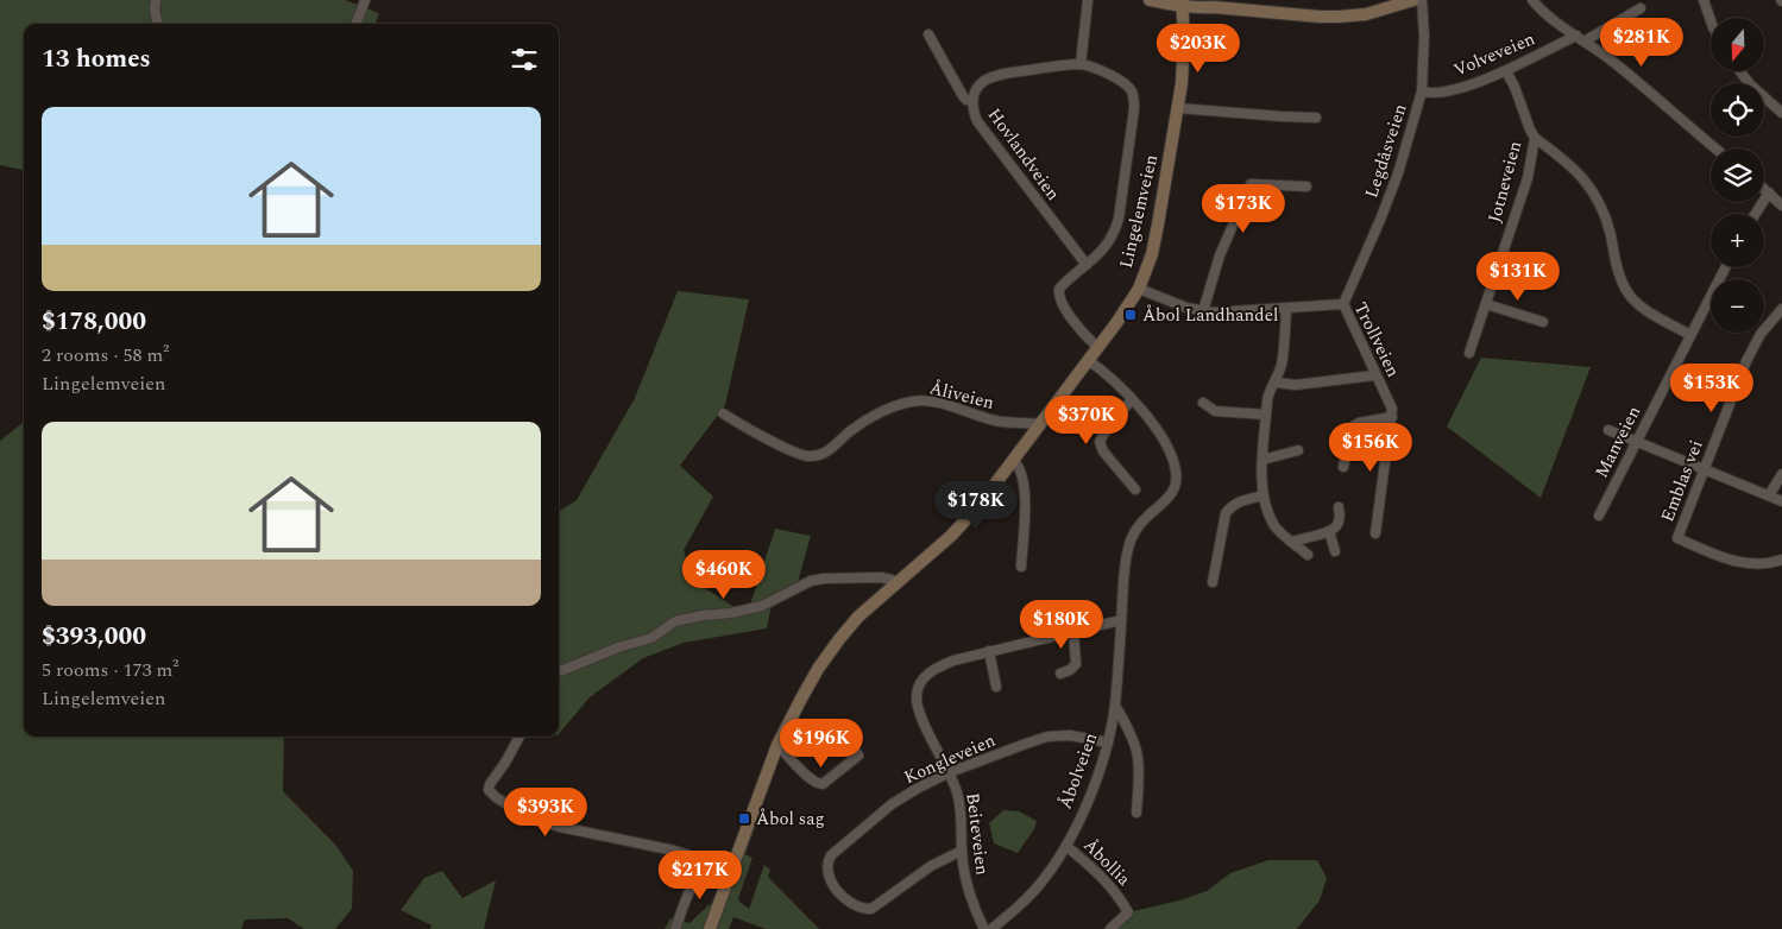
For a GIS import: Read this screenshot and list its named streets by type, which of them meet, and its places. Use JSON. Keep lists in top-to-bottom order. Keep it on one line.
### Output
{"streets":{"main road":["Lingelemveien"],"street":["Volveveien","Legdåsveien","Hovlandveien","Jotneveien","Trollveien","Åliveien","Manveien","Emblas vei","Kongleveien","Åbolveien","Beiteveien","Åbollia"]},"crossings":[["Volveveien","Legdåsveien"],["Volveveien","Jotneveien"],["Legdåsveien","Trollveien"],["Hovlandveien","Lingelemveien"],["Lingelemveien","Trollveien"],["Lingelemveien","Åliveien"],["Lingelemveien","Åbolveien"],["Kongleveien","Åbolveien"],["Kongleveien","Beiteveien"],["Åbolveien","Beiteveien"],["Åbolveien","Åbollia"]],"places":{"transit":["Åbol Landhandel","Åbol sag"]},"north":"bottom","page":{"map_buttons":["+","−"],"price":["$281K","$203K","$173K","$131K","$153K","$370K","$156K","$178K","$460K","$180K","$196K","$393K","$217K"],"heading":"13 homes","list":[{"name":"$178,000","note":"2 rooms · 58 m² · Lingelemveien"},{"name":"$393,000","note":"5 rooms · 173 m² · Lingelemveien"}]}}
